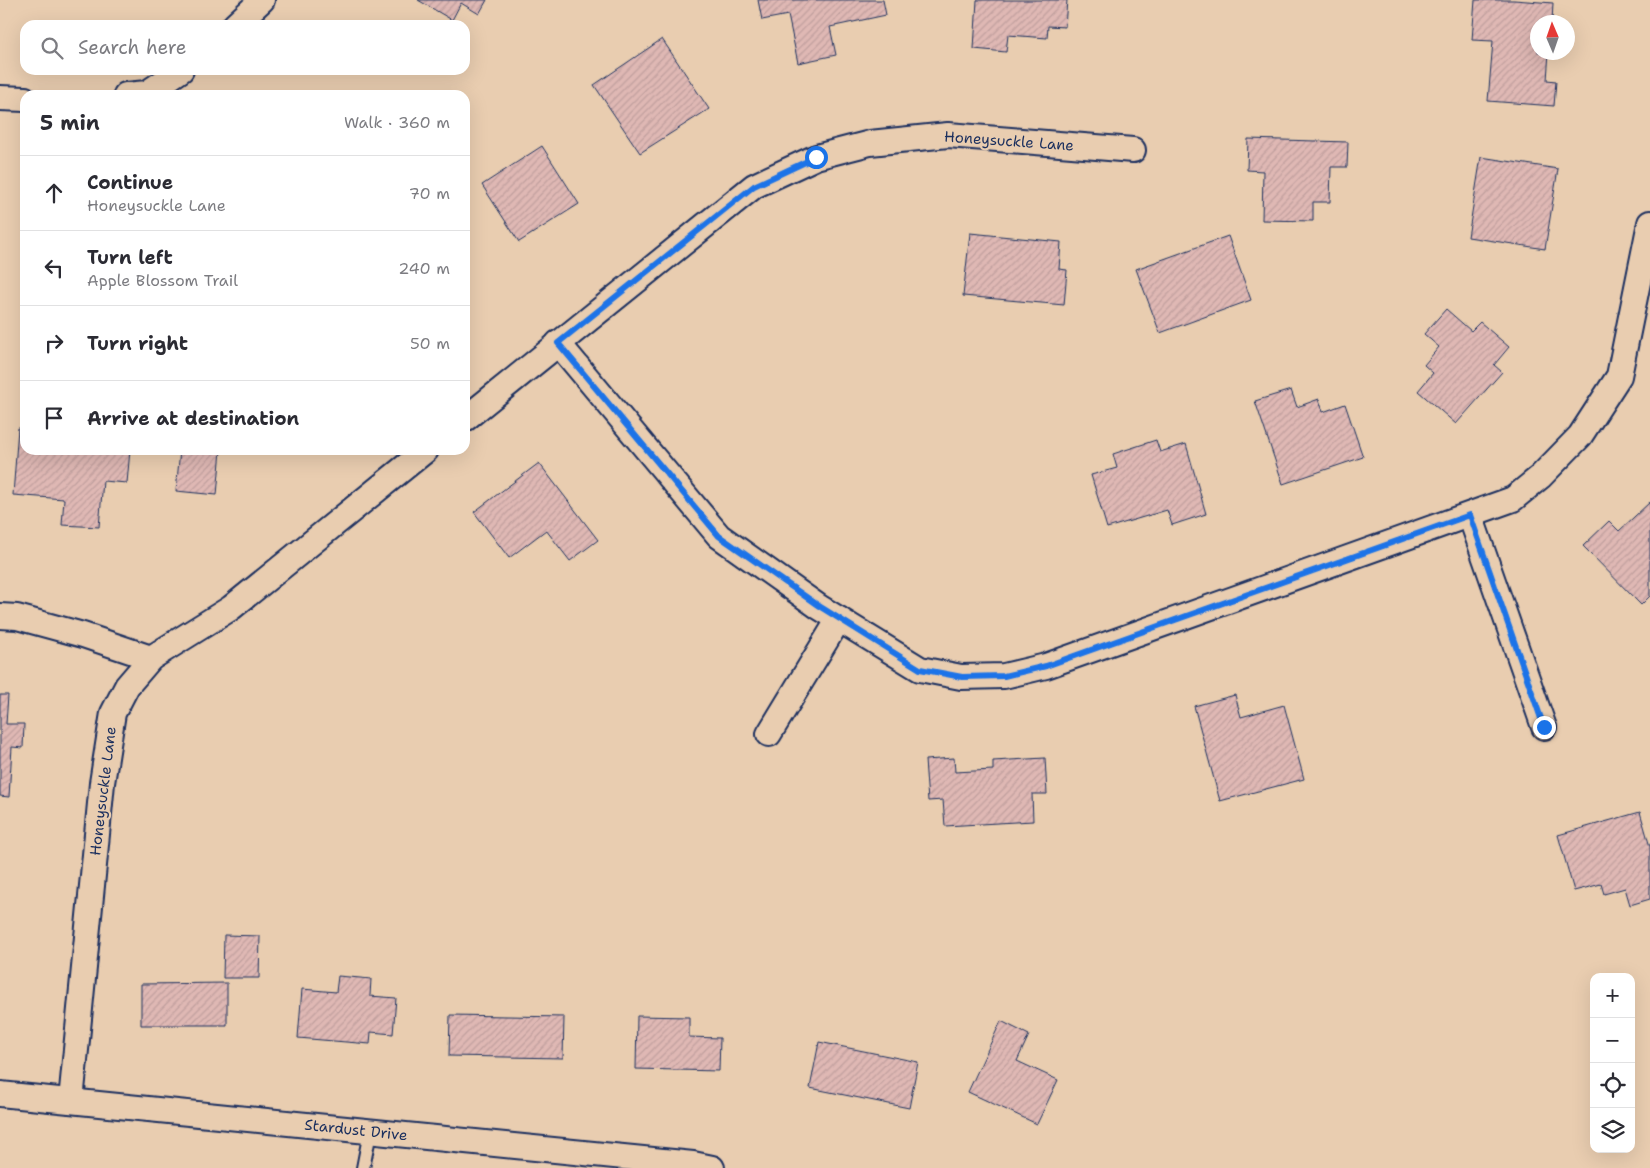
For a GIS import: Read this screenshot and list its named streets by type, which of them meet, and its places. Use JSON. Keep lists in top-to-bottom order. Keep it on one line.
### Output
{"streets":{"street":["Honeysuckle Lane","Stardust Drive"]},"crossings":[["Honeysuckle Lane","Stardust Drive"]],"north":"top","page":{"search":"Search here","heading":["5 min","Walk · 360 m"],"list":[["Continue","Honeysuckle Lane","70 m"],["Turn left","Apple Blossom Trail","240 m"],["Turn right","50 m"],"Arrive at destination"],"map_buttons":["+","−"]}}
